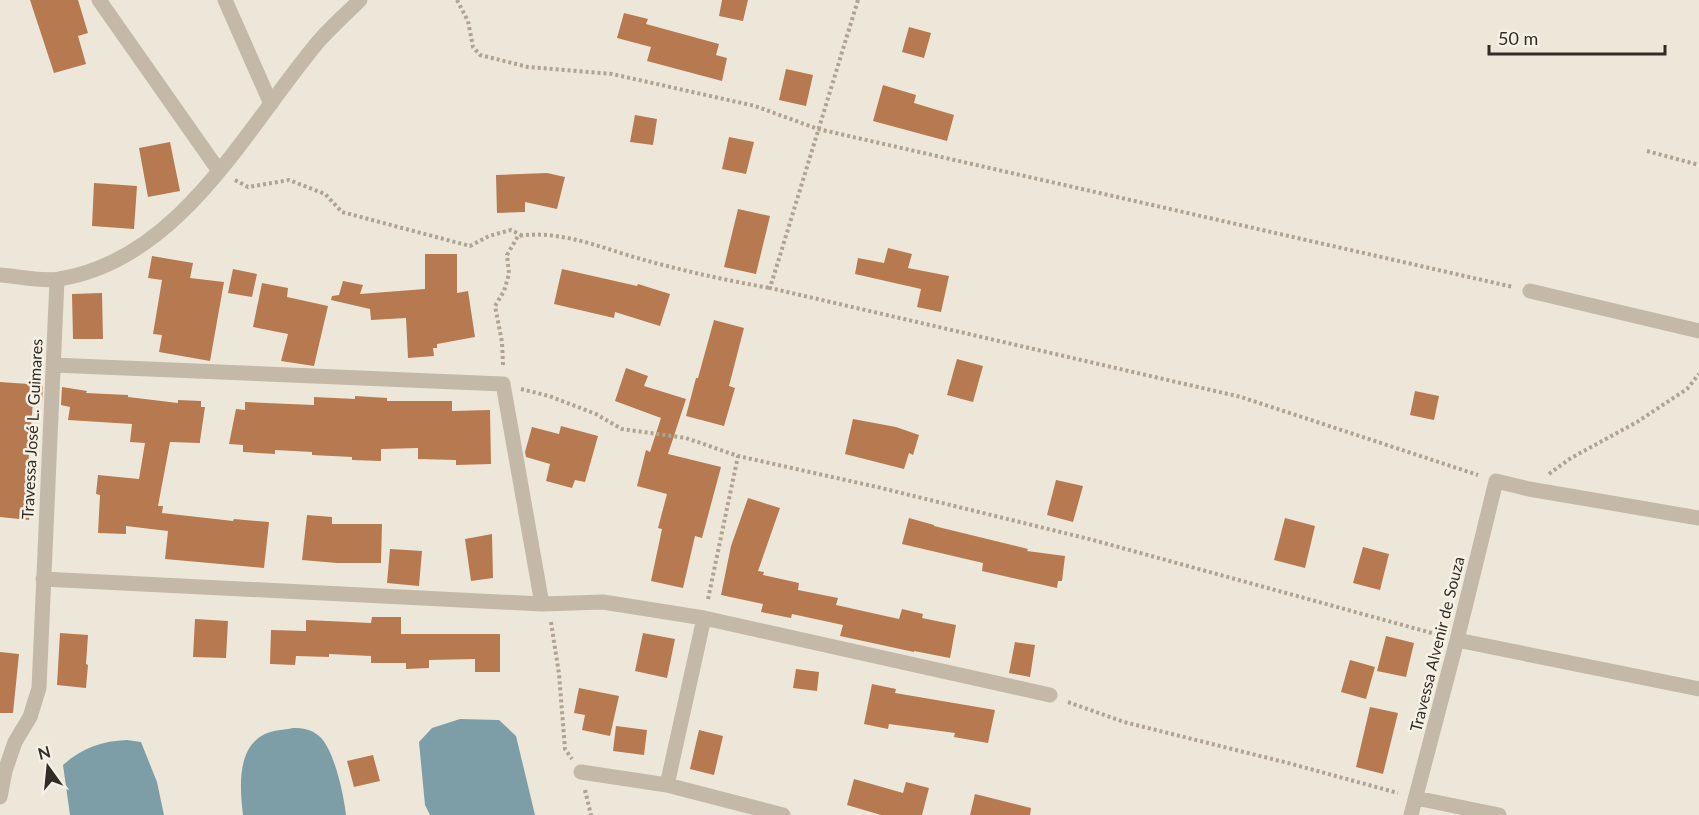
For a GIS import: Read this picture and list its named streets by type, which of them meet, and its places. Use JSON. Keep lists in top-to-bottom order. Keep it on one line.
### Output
{"streets":{"street":["Travessa José L. Guimares","Travessa Alvenir de Souza"]},"scale_bar":"50 m","north":"top"}
